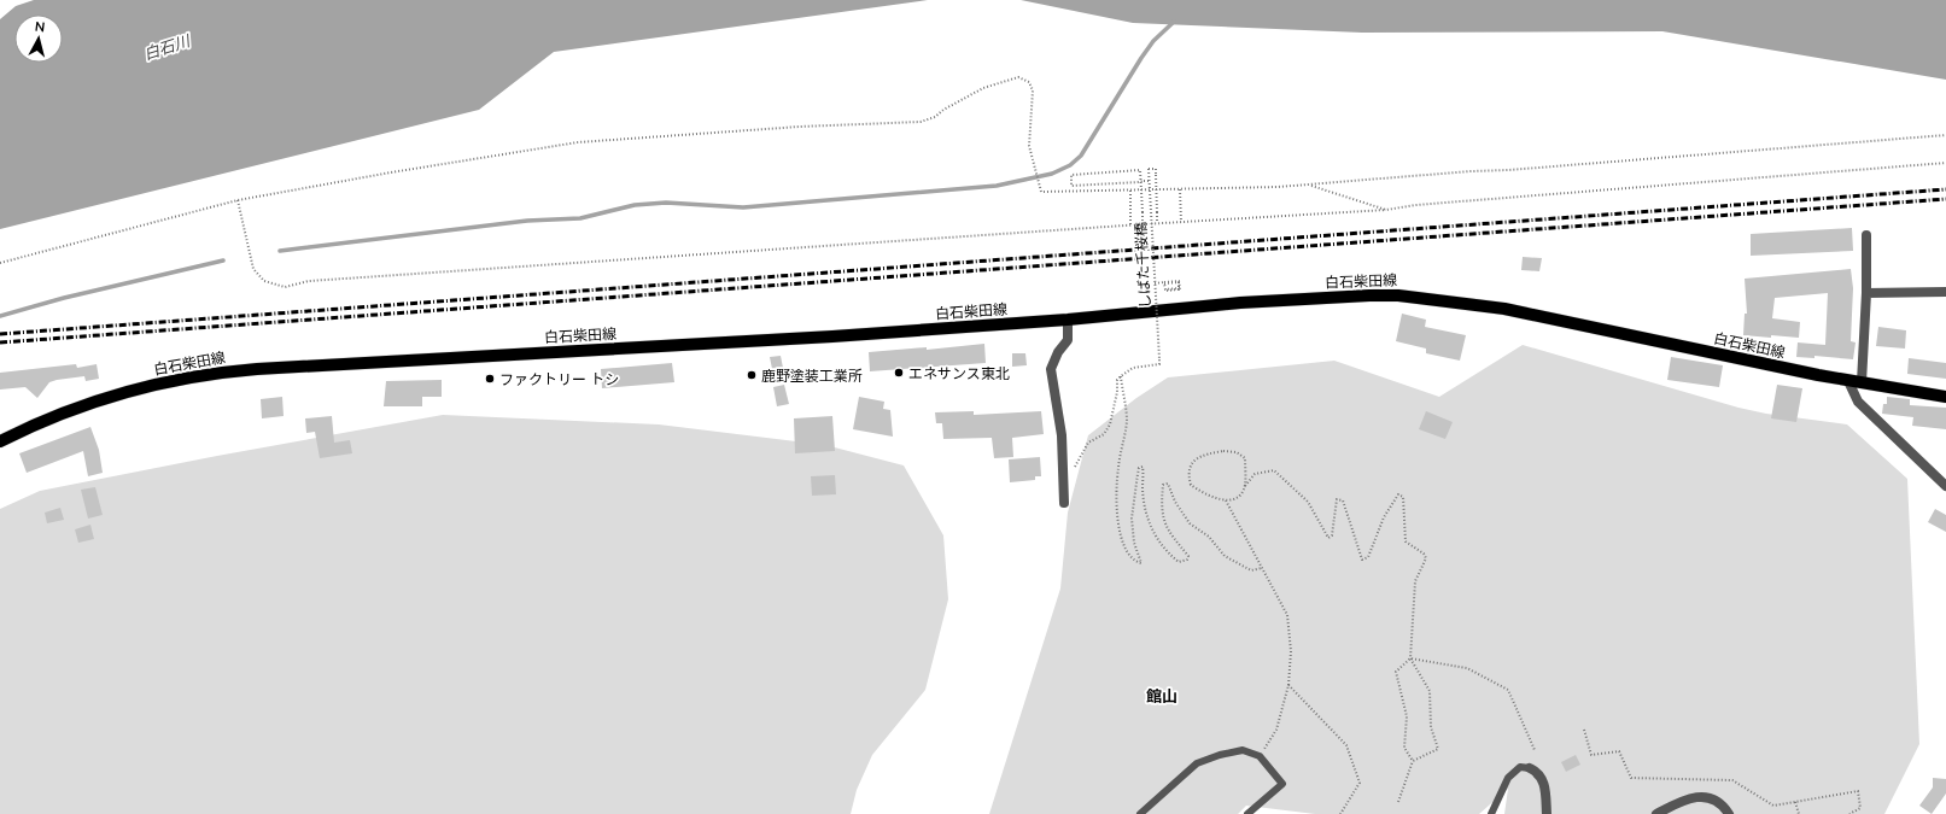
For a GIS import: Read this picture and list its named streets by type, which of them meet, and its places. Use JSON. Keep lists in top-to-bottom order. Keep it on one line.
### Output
{"streets":{"main road":["白石柴田線"],"path":["しばた千桜橋"]},"districts":["館山"],"water":["白石川"],"places":["エネサンス東北","鹿野塗装工業所","ファクトリー トシ"],"north":"top"}
